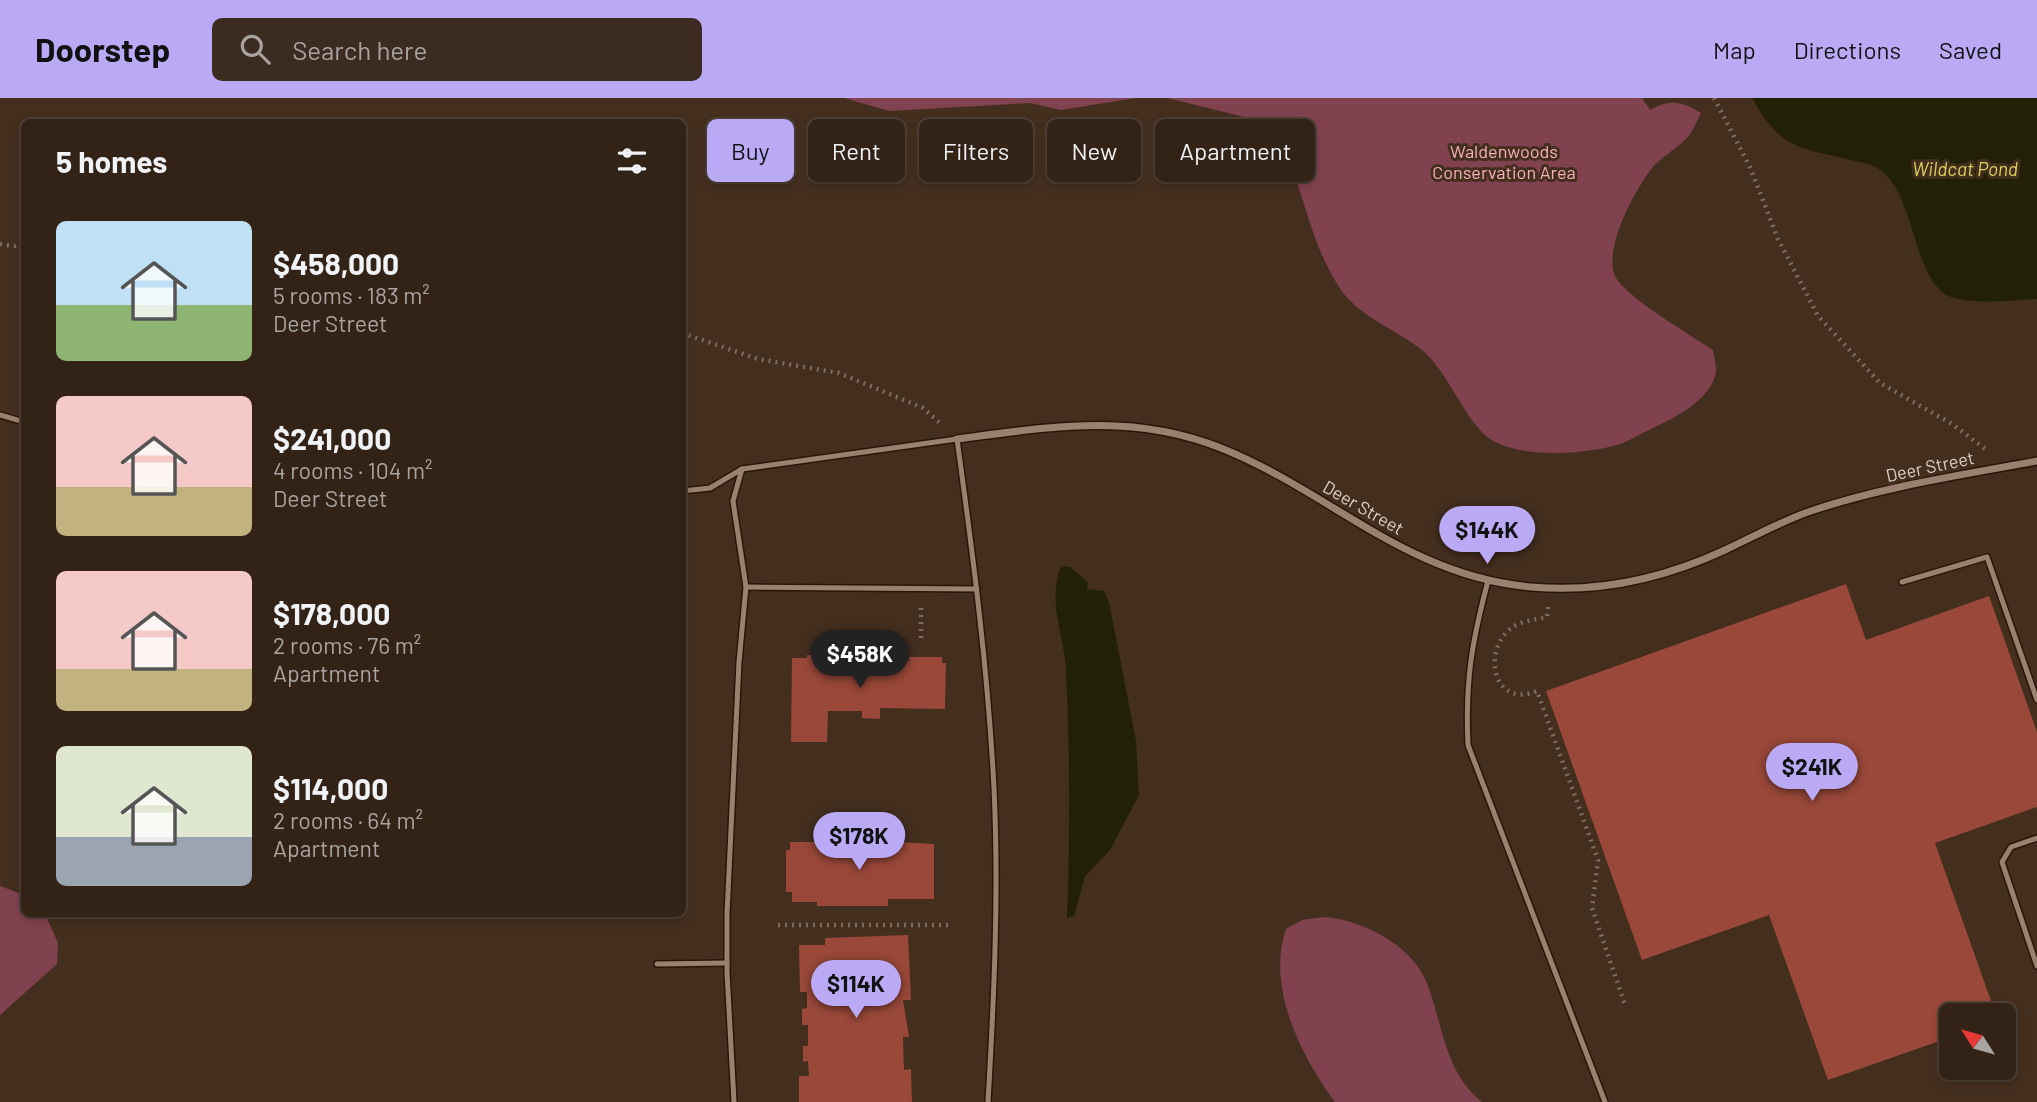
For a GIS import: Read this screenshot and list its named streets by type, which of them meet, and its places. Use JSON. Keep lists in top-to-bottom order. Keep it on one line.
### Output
{"streets":{"street":["Deer Street"]},"water":["Wildcat Pond"],"parks":["Waldenwoods Conservation Area"],"north":"top left","page":{"header":"Doorstep","search":"Search here","nav":["Map","Directions","Saved"],"chip":["Buy","Rent","Filters","New","Apartment"],"heading":"5 homes","list":[{"name":"$458,000","note":"5 rooms · 183 m² · Deer Street"},{"name":"$241,000","note":"4 rooms · 104 m² · Deer Street"},{"name":"$178,000","note":"2 rooms · 76 m² · Apartment"},{"name":"$114,000","note":"2 rooms · 64 m² · Apartment"}],"price":["$144K","$458K","$241K","$178K","$114K"]}}
